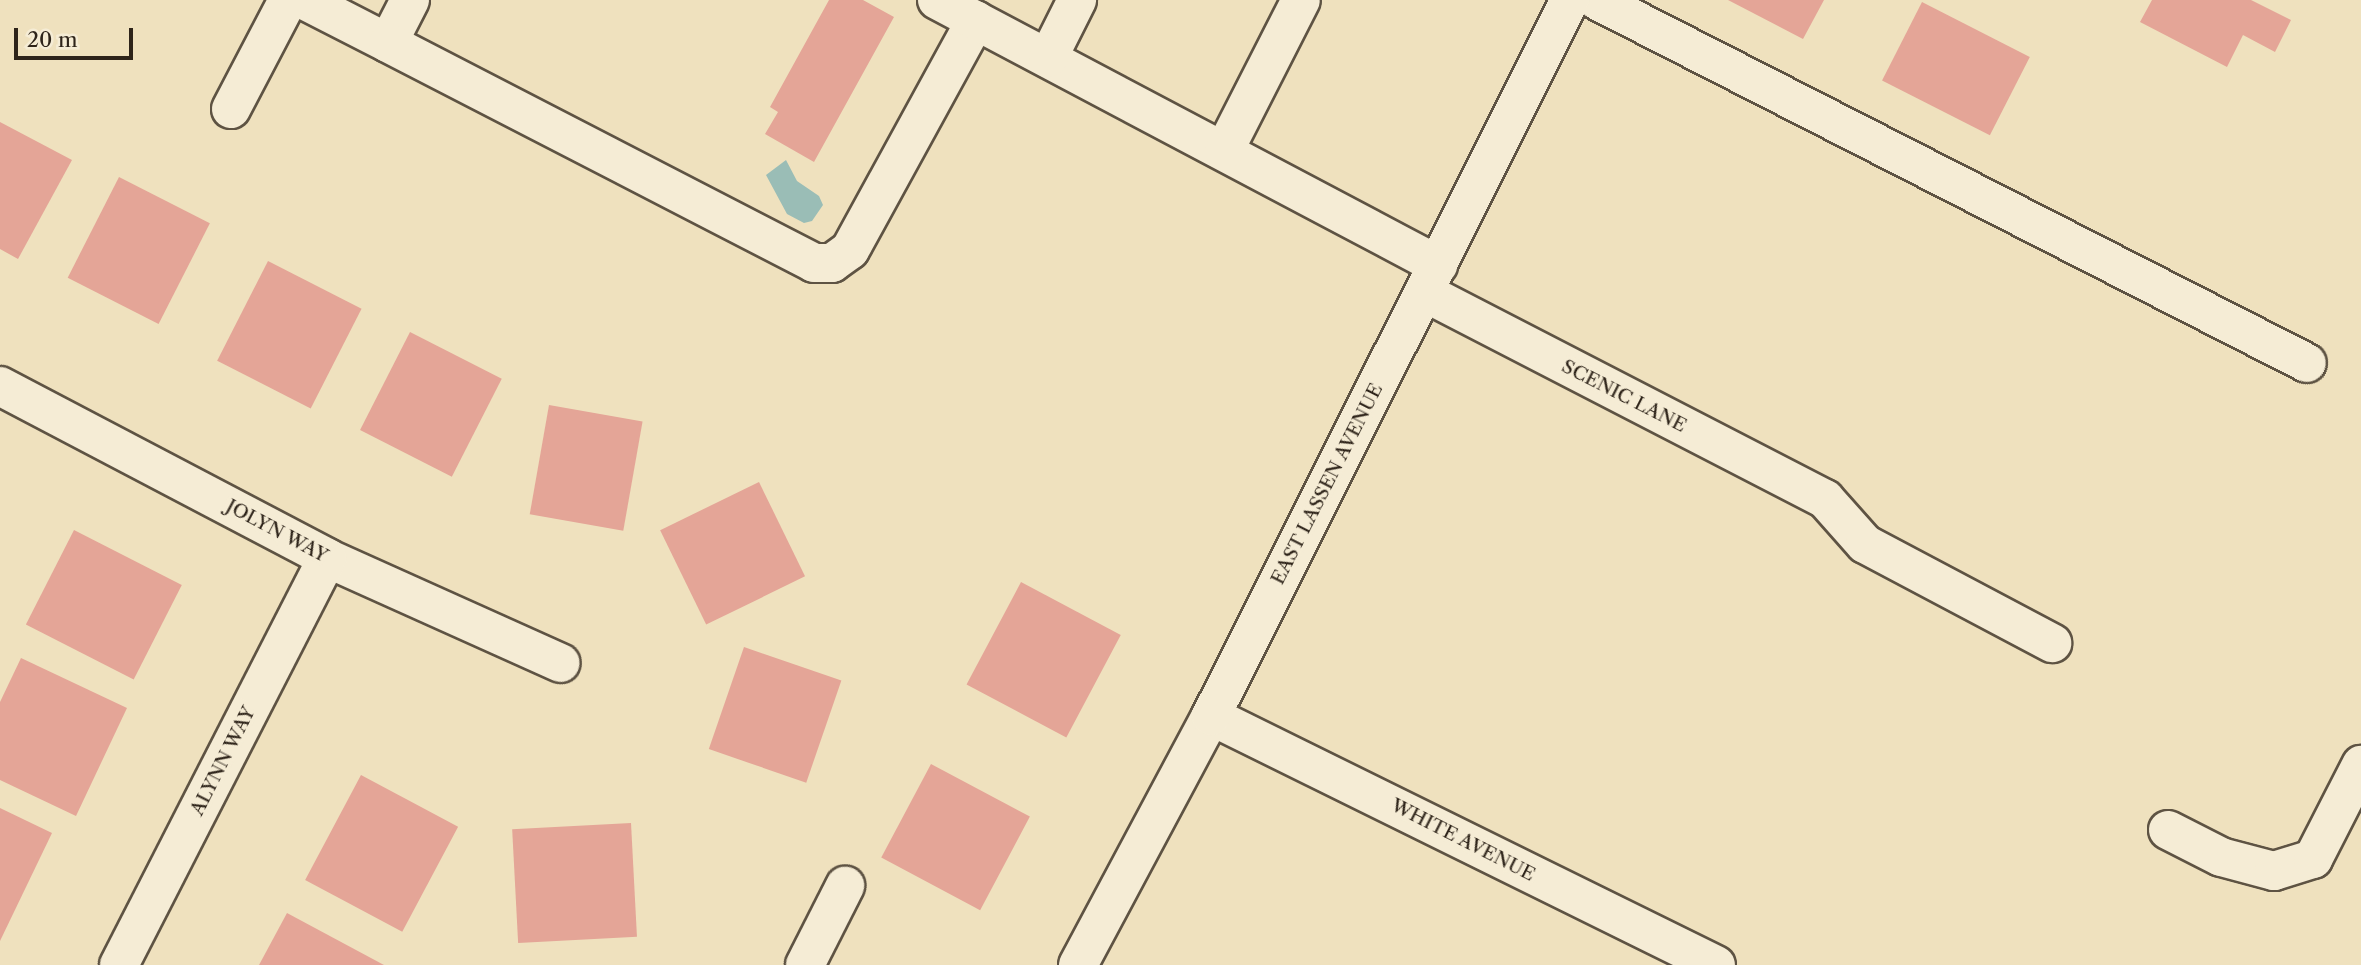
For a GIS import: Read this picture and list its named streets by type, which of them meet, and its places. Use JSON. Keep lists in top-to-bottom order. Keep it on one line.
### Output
{"streets":{"street":["SCENIC LANE","EAST LASSEN AVENUE","JOLYN WAY","ALYNN WAY","WHITE AVENUE"]},"crossings":[["SCENIC LANE","EAST LASSEN AVENUE"],["EAST LASSEN AVENUE","WHITE AVENUE"],["JOLYN WAY","ALYNN WAY"]],"scale_bar":"20 m"}
